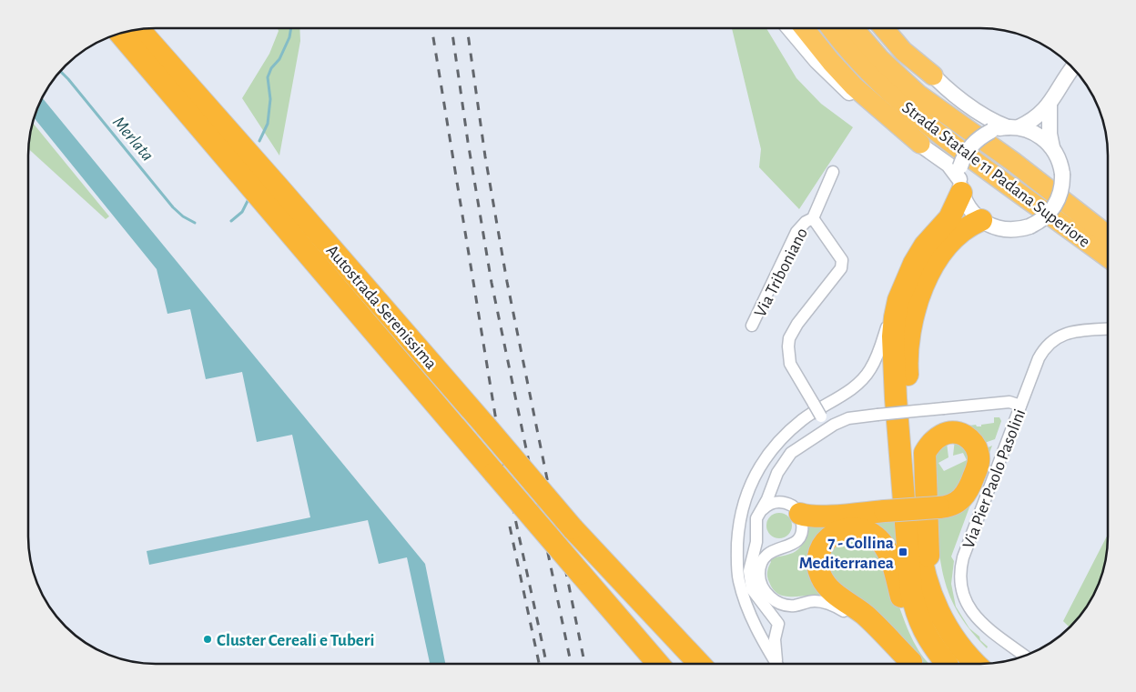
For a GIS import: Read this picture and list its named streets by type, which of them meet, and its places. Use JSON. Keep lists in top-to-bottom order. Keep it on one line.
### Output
{"streets":{"highway":["Strada Statale 11 Padana Superiore","Autostrada Serenissima"],"street":["Via Triboniano","Via Pier Paolo Pasolini"]},"water":["Merlata"],"places":{"transit":["7 - Collina Mediterranea"],"other":["Cluster Cereali e Tuberi"]}}
